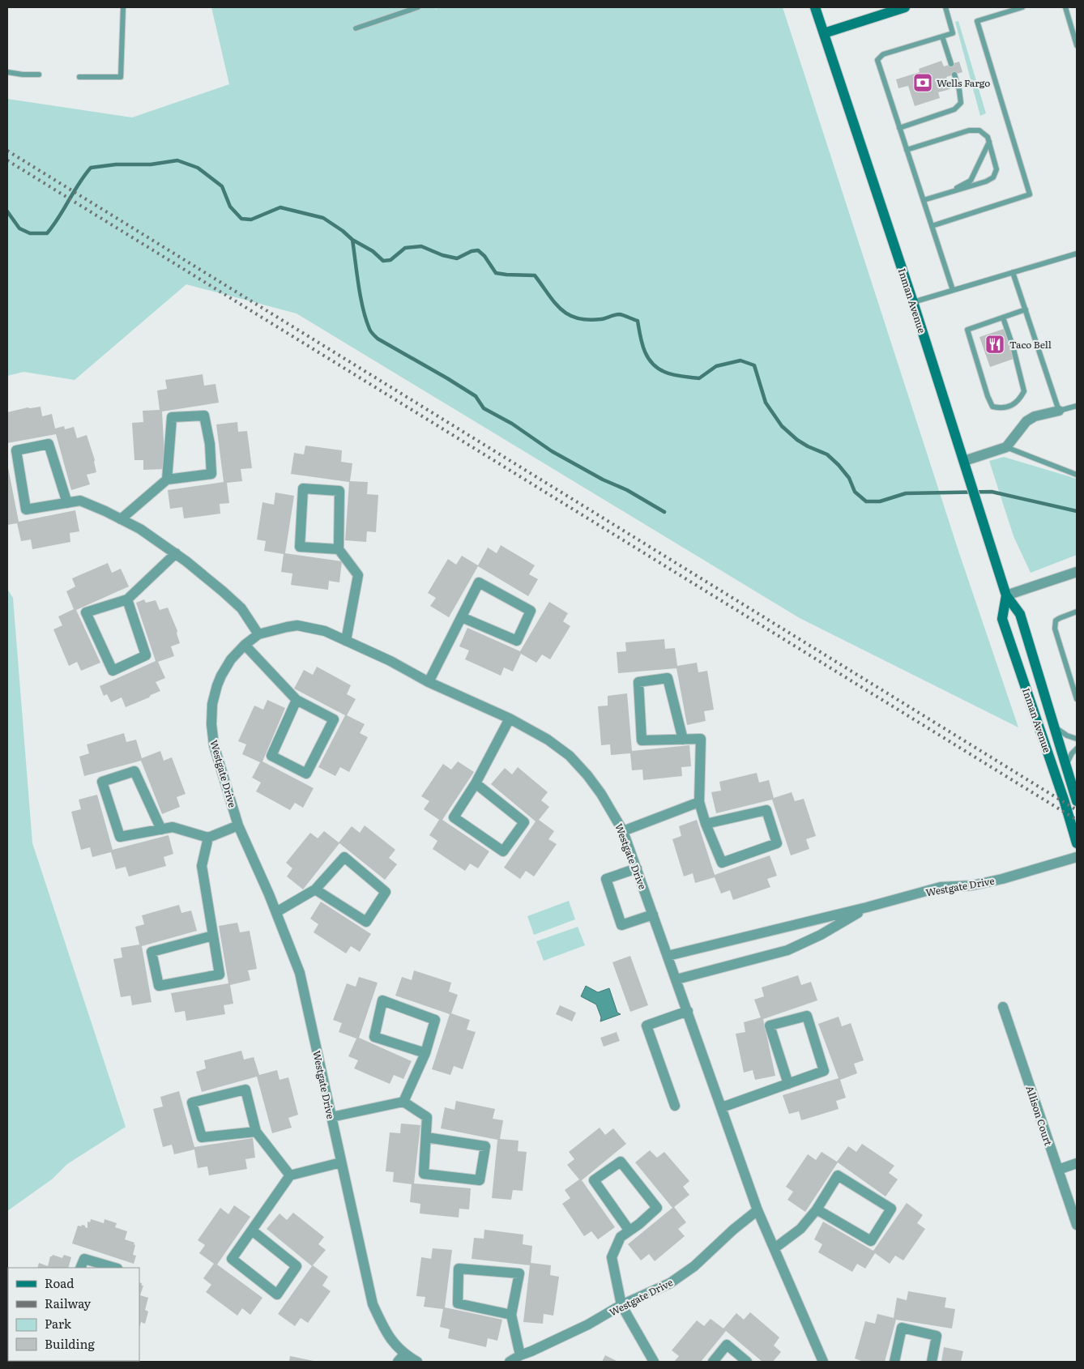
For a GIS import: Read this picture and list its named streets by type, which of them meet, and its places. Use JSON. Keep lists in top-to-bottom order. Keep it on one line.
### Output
{"streets":{"main road":["Inman Avenue"],"street":["Westgate Drive","Allison Court"]},"places":{"bank":["Wells Fargo"],"restaurant":["Taco Bell"]},"legend":["Road","Railway","Park","Building"]}
